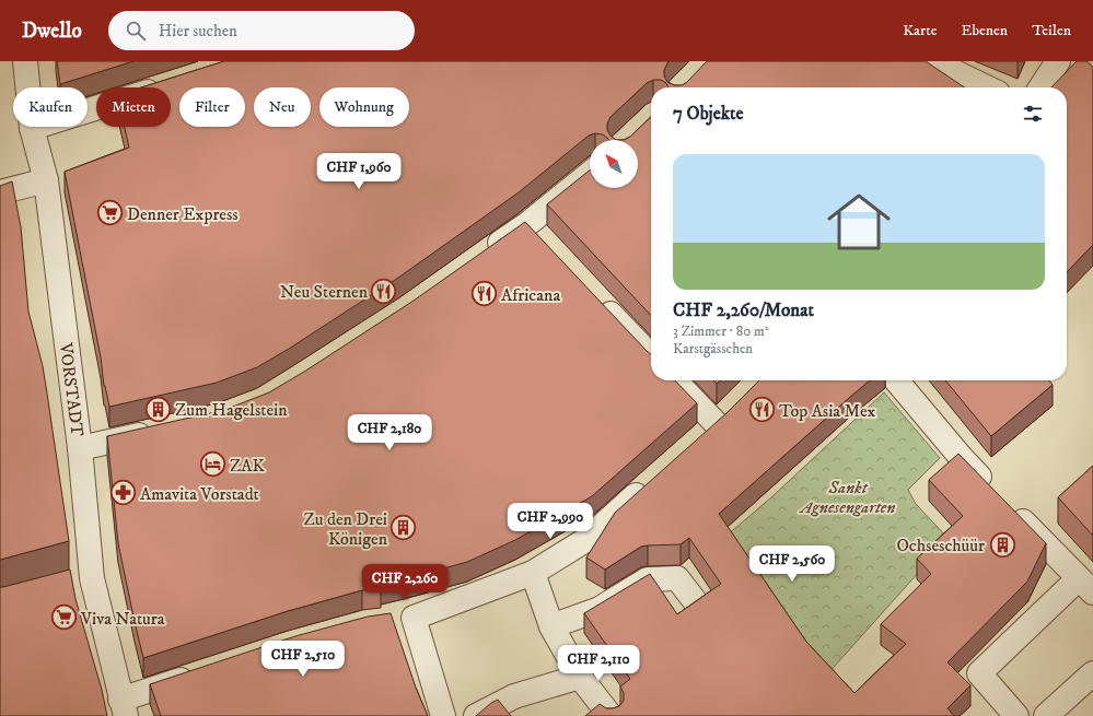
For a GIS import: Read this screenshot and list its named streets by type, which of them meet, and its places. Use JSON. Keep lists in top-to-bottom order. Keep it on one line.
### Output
{"streets":{"street":["VORSTADT"]},"parks":["Sankt Agnesengarten"],"places":{"supermarket":["Denner Express","Viva Natura"],"restaurant":["Neu Sternen","Africana","Top Asia Mex"],"building":["Zum Hagelstein","Zu den Drei Königen","Ochseschüür"],"hotel":["ZAK"],"pharmacy":["Amavita Vorstadt"]},"north":"top left","page":{"header":"Dwello","search":"Hier suchen","nav":["Karte","Ebenen","Teilen"],"chip":["Kaufen","Mieten","Filter","Neu","Wohnung"],"heading":"7 Objekte","list":[{"name":"CHF 2,260/Monat","note":"3 Zimmer · 80 m² · Karstgässchen"}],"price":["CHF 1,960","CHF 2,180","CHF 2,990","CHF 2,560","CHF 2,260","CHF 2,510","CHF 2,110"]}}
